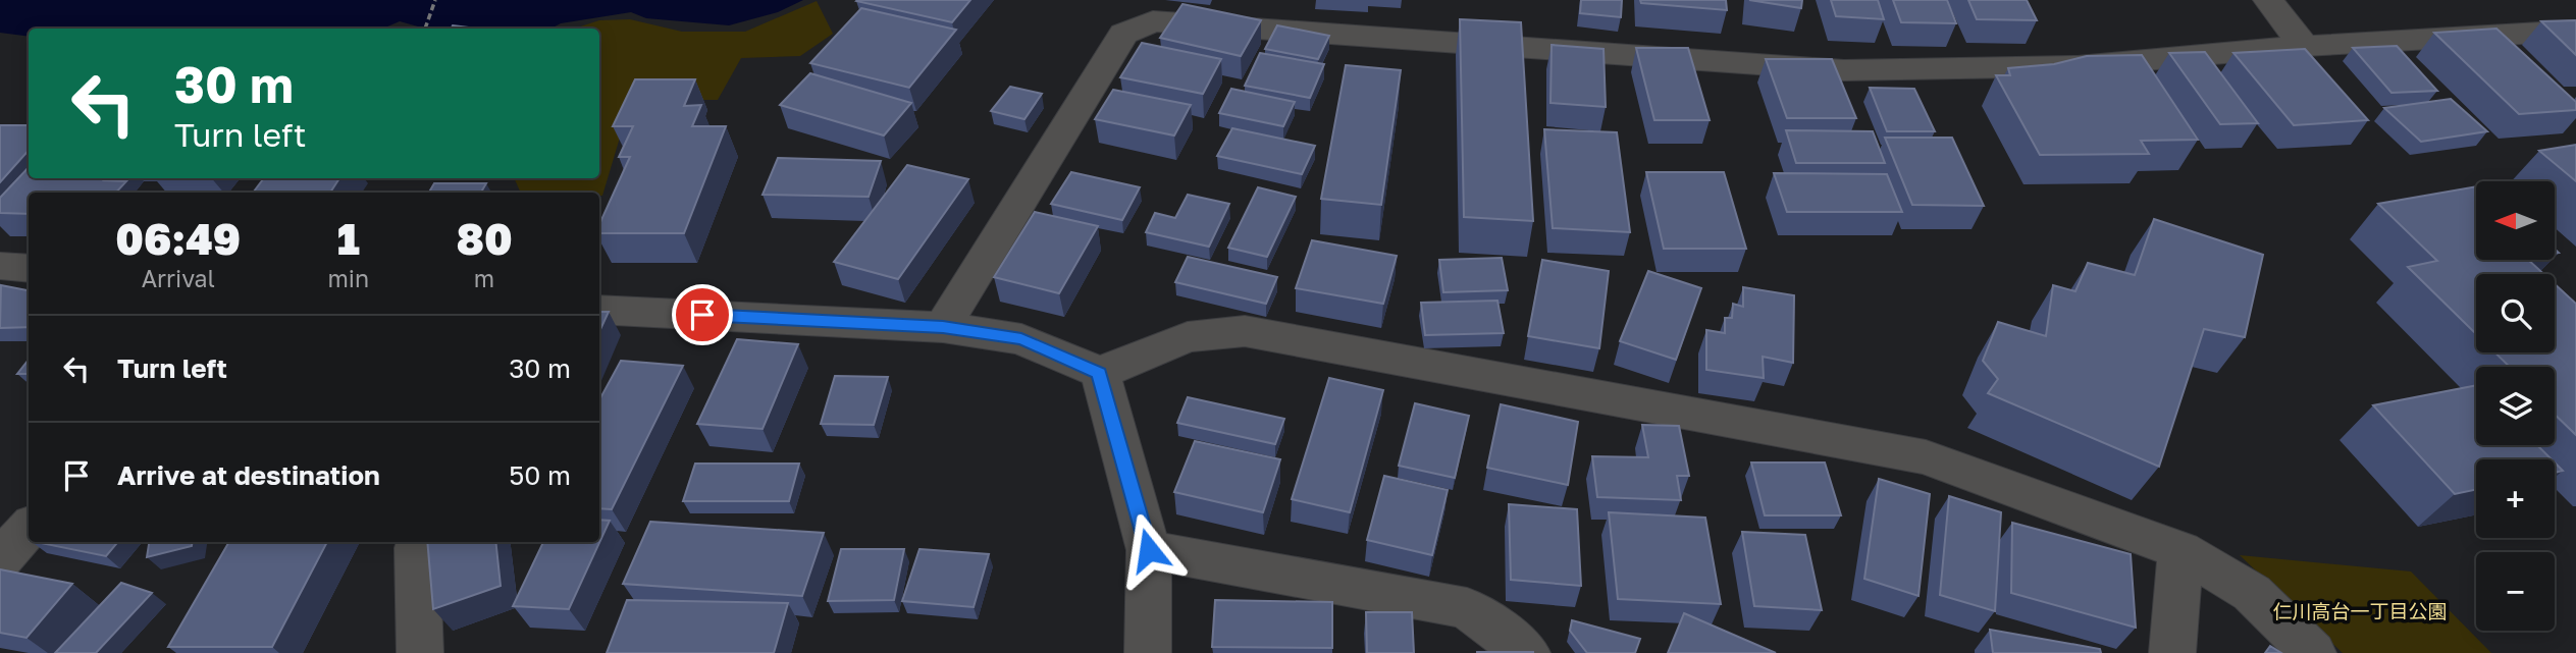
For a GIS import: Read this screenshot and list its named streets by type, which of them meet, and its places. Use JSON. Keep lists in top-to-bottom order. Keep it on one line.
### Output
{"parks":["仁川高台一丁目公園"],"north":"left","page":{"turn":["30 m","Turn left"],"map_buttons":["+","−"],"eta":["06:49","Arrival","1","min","80","m"],"list":[{"name":"Turn left","value":"30 m"},{"name":"Arrive at destination","value":"50 m"}]}}
